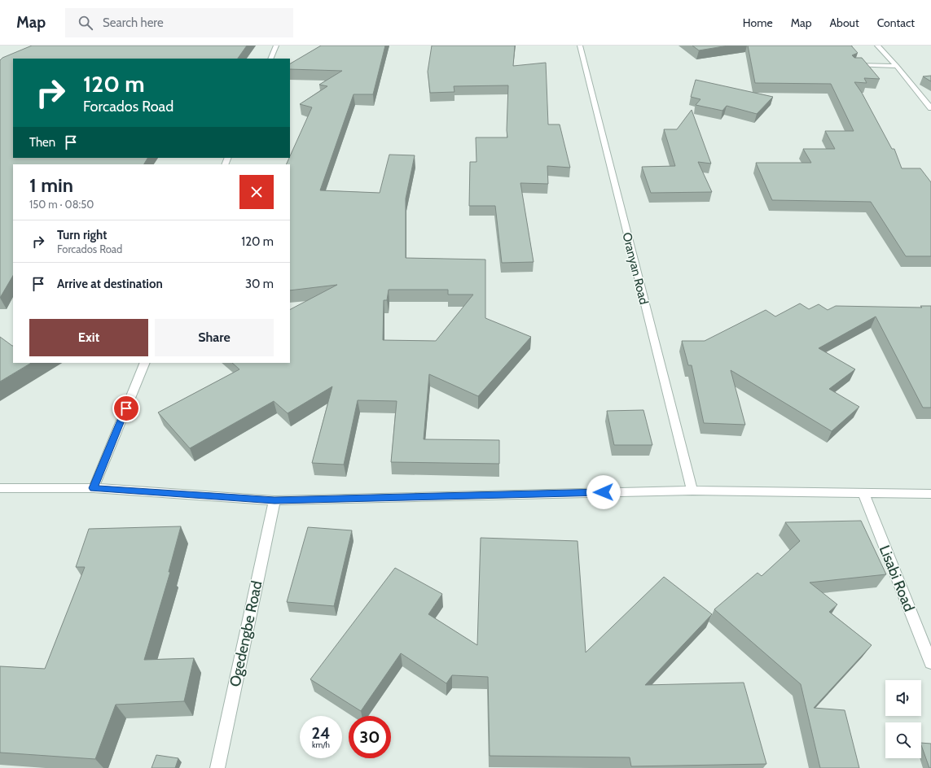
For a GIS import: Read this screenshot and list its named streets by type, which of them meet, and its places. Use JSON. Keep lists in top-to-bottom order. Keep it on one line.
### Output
{"streets":{"street":["Oranyan Road","Lisabi Road","Ogedengbe Road"]},"page":{"header":"Map","search":"Search here","nav":["Home","Map","About","Contact"],"turn":["120 m","Forcados Road"],"then":"Then","heading":["1 min","150 m · 08:50"],"list":[{"name":"Turn right","note":"Forcados Road","value":"120 m"},{"name":"Arrive at destination","value":"30 m"}],"buttons":["Exit","Share"],"speed":"24 km/h","limit":"30"}}
